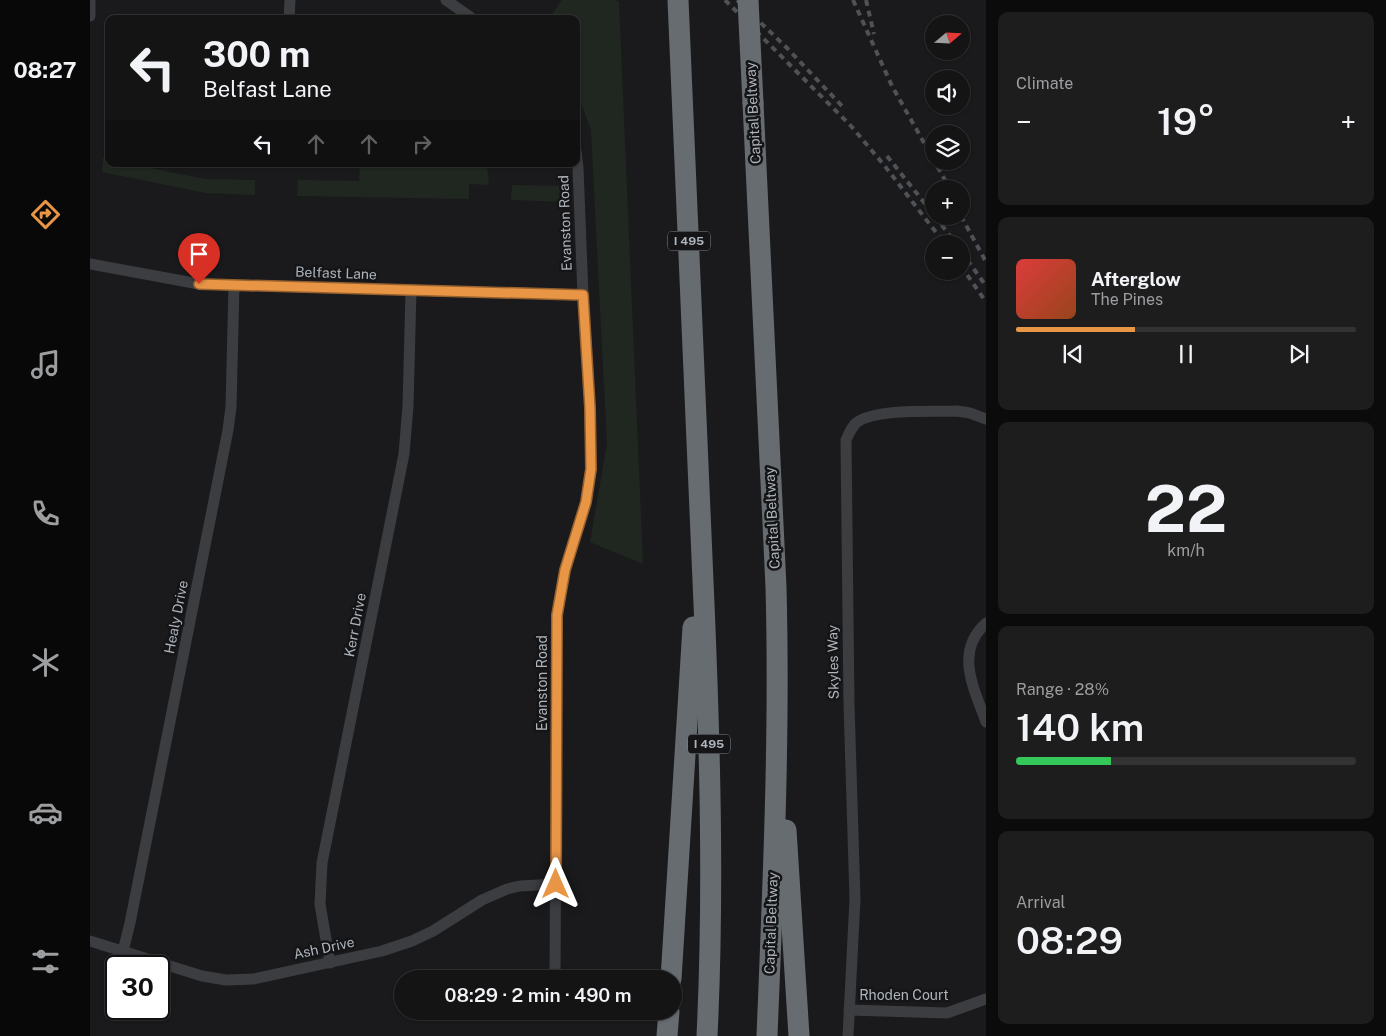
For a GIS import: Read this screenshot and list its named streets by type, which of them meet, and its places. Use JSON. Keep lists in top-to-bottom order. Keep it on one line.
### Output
{"streets":{"highway":["Capital Beltway","I 495"],"street":["Evanston Road","Belfast Lane","Healy Drive","Kerr Drive","Skyles Way","Ash Drive","Rhoden Court"]},"crossings":[["Evanston Road","Belfast Lane"],["Evanston Road","Ash Drive"],["Belfast Lane","Healy Drive"],["Belfast Lane","Kerr Drive"],["Healy Drive","Ash Drive"],["Kerr Drive","Ash Drive"],["Skyles Way","Rhoden Court"]],"north":"right","page":{"tabs":"08:27","tile":["Climate",["22","km/h"],["Range · 28%","140 km"],["Arrival","08:29"]],"map_buttons":["+","−"],"turn":["300 m","Belfast Lane"],"heat":["−","19°","+"],"song":["Afterglow","The Pines"],"limit":"30","trip":"08:29 · 2 min · 490 m"}}
